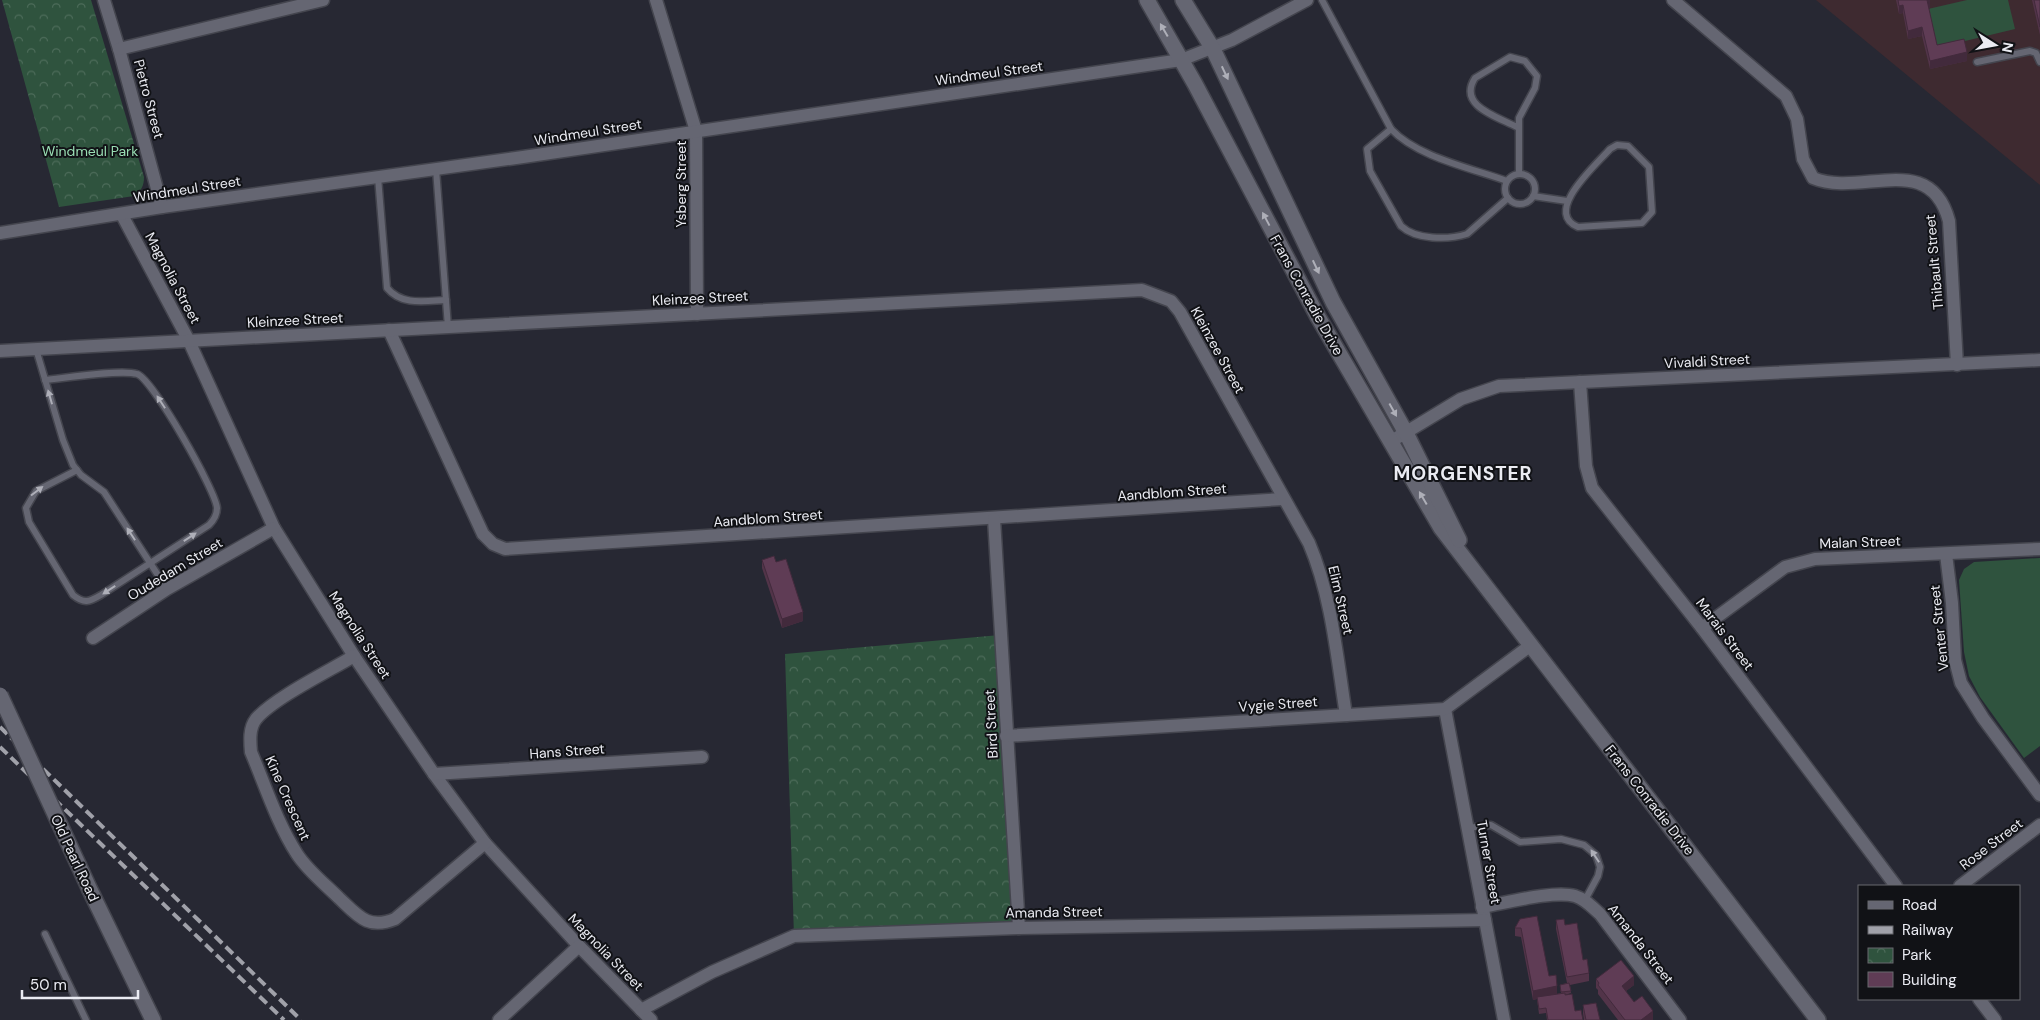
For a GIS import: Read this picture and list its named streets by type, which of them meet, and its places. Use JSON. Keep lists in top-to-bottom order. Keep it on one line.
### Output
{"streets":{"street":["Windmeul Street","Pietro Street","Ysberg Street","Thibault Street","Magnolia Street","Frans Conradie Drive","Kleinzee Street","Vivaldi Street","Aandblom Street","Malan Street","Oudedam Street","Elim Street","Venter Street","Marais Street","Vygie Street","Bird Street","Hans Street","Kine Crescent","Rose Street","Old Paarl Road","Turner Street","Amanda Street"]},"crossings":[["Windmeul Street","Pietro Street"],["Windmeul Street","Ysberg Street"],["Windmeul Street","Magnolia Street"],["Windmeul Street","Frans Conradie Drive"],["Ysberg Street","Kleinzee Street"],["Thibault Street","Vivaldi Street"],["Magnolia Street","Kleinzee Street"],["Magnolia Street","Oudedam Street"],["Magnolia Street","Hans Street"],["Magnolia Street","Kine Crescent"],["Magnolia Street","Amanda Street"],["Frans Conradie Drive","Vivaldi Street"],["Kleinzee Street","Aandblom Street"],["Kleinzee Street","Elim Street"],["Vivaldi Street","Marais Street"],["Aandblom Street","Elim Street"],["Aandblom Street","Bird Street"],["Malan Street","Venter Street"],["Malan Street","Marais Street"],["Elim Street","Vygie Street"],["Vygie Street","Bird Street"],["Vygie Street","Turner Street"],["Bird Street","Amanda Street"],["Turner Street","Amanda Street"]],"districts":["MORGENSTER"],"parks":["Windmeul Park"],"legend":["Road","Railway","Park","Building"],"scale_bar":"50 m","north":"right"}
